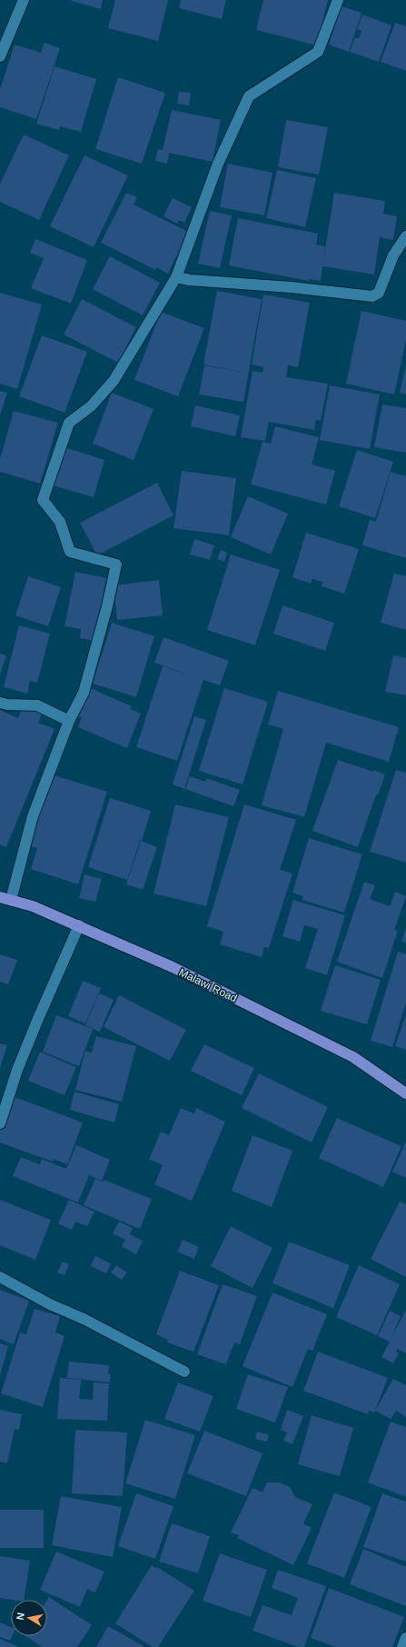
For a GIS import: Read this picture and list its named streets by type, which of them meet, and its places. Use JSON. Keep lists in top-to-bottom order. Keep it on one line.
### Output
{"streets":{"main road":["Malawi Road"]},"north":"left"}
